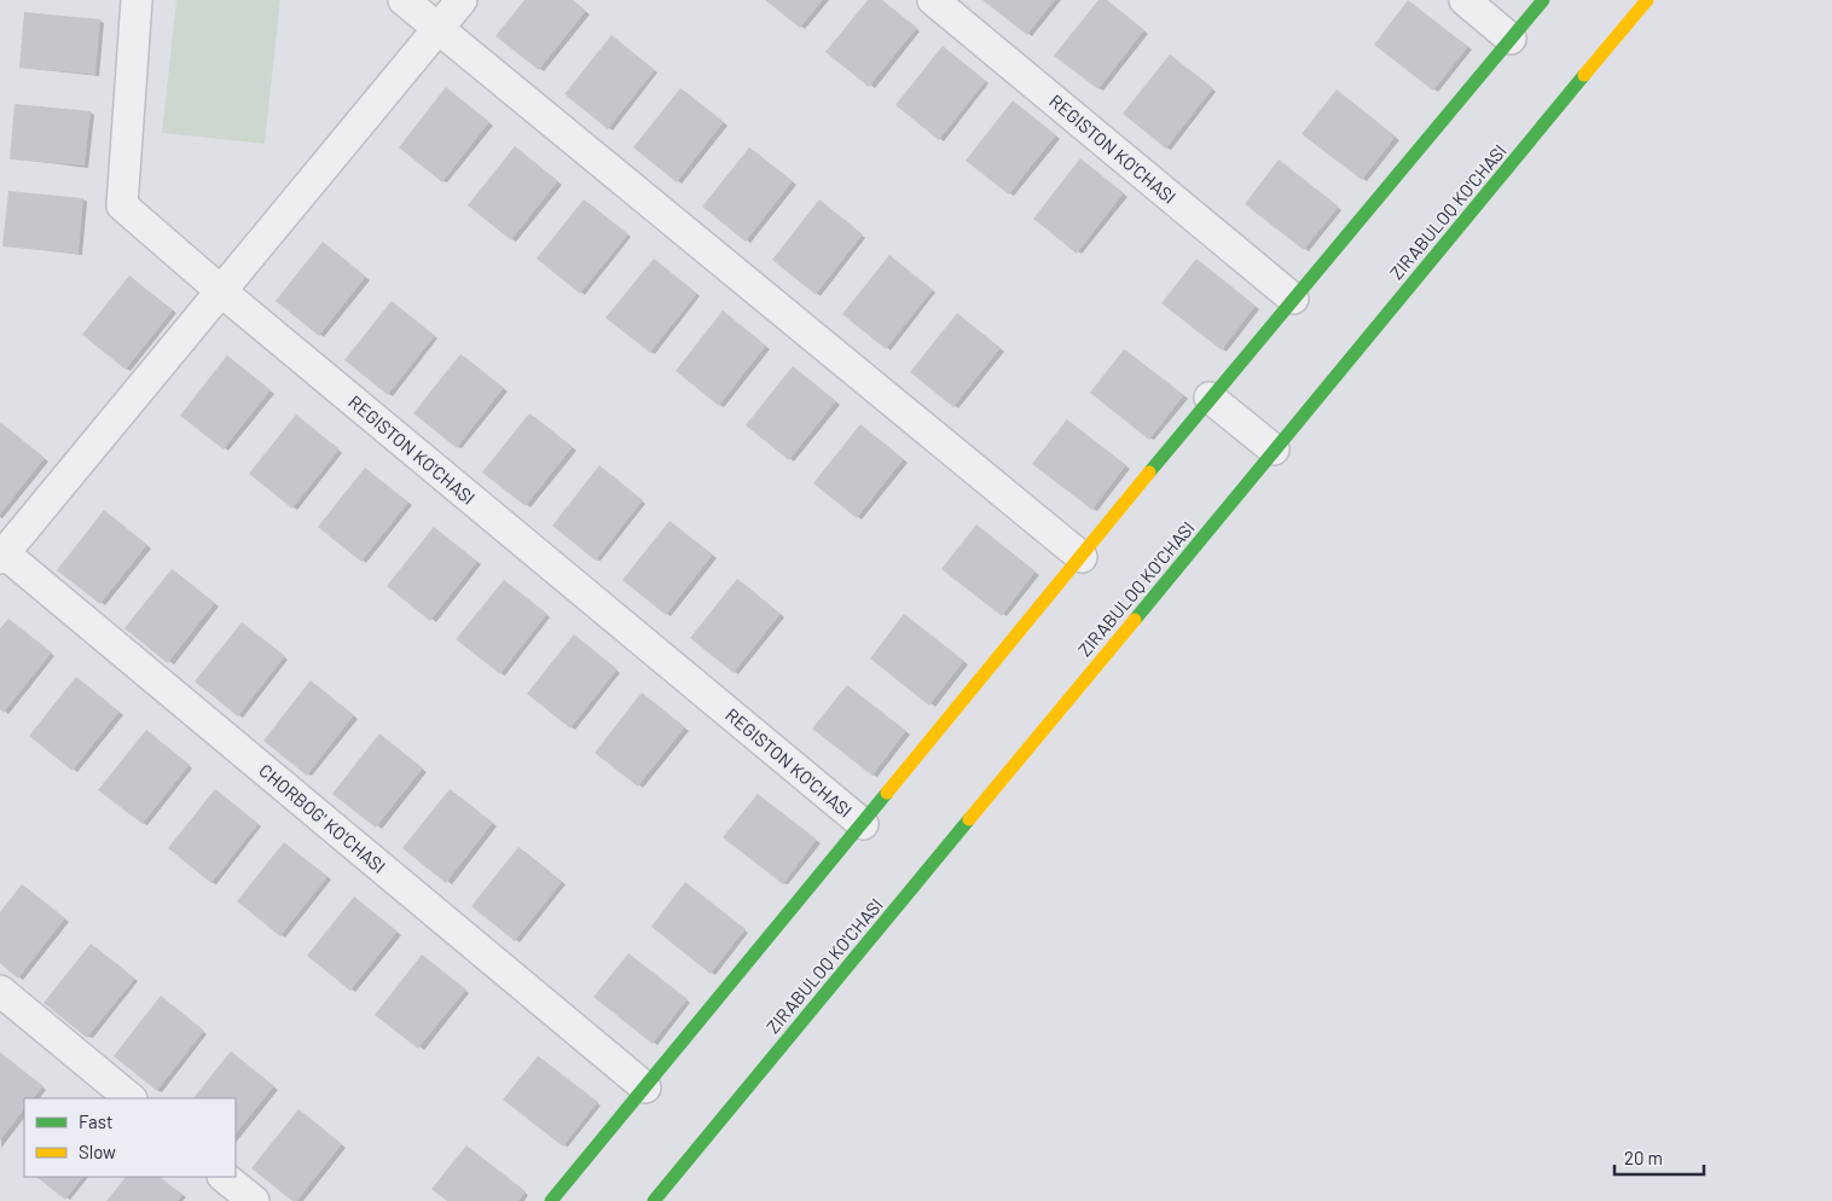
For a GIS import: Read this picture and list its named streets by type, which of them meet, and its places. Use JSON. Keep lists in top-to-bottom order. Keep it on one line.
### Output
{"streets":{"street":["REGISTON KO'CHASI","ZIRABULOQ KO'CHASI","CHORBOG' KO'CHASI"]},"legend":["Fast","Slow"],"scale_bar":"20 m"}
